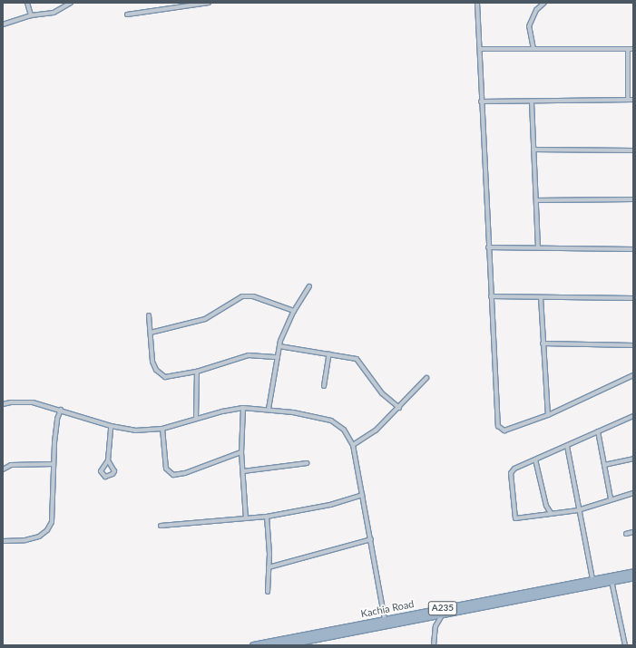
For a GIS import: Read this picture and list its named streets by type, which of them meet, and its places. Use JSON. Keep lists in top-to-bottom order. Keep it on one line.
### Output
{"streets":{"highway":["A235","Kachia Road"]}}
